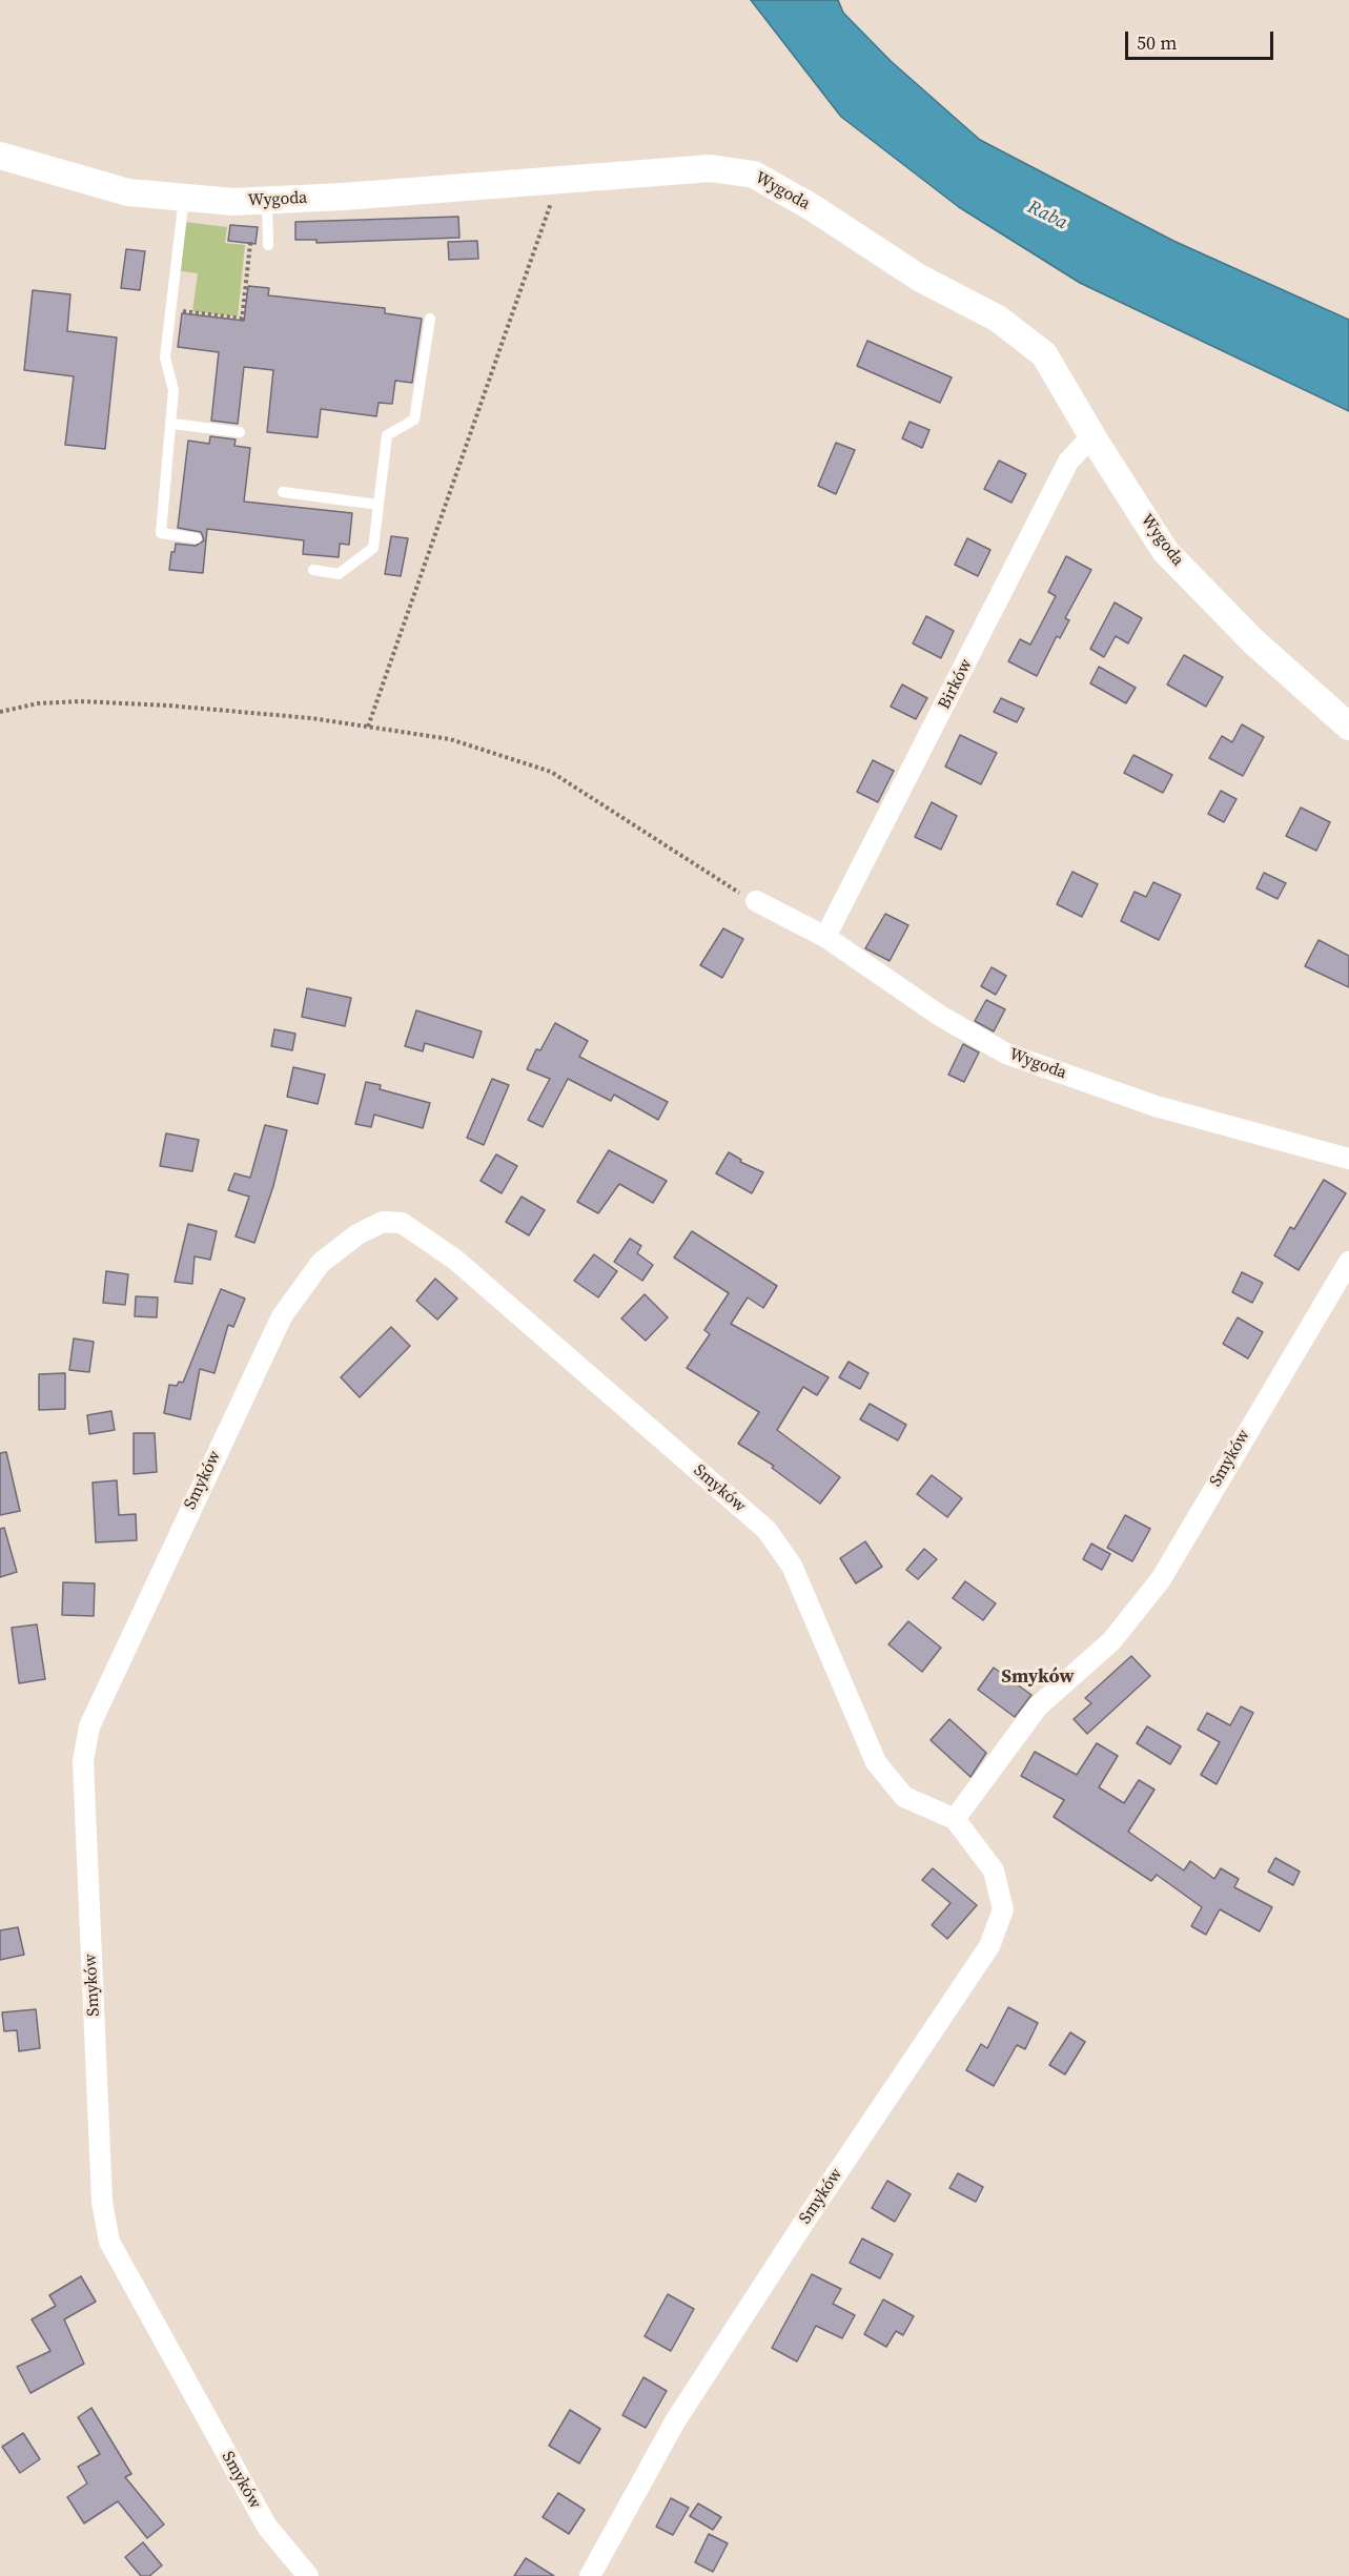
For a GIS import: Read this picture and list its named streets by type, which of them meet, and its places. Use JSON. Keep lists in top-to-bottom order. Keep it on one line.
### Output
{"streets":{"street":["Wygoda","Birków","Smyków"]},"crossings":[["Wygoda","Birków"]],"districts":["Smyków"],"water":["Raba"],"scale_bar":"50 m"}
